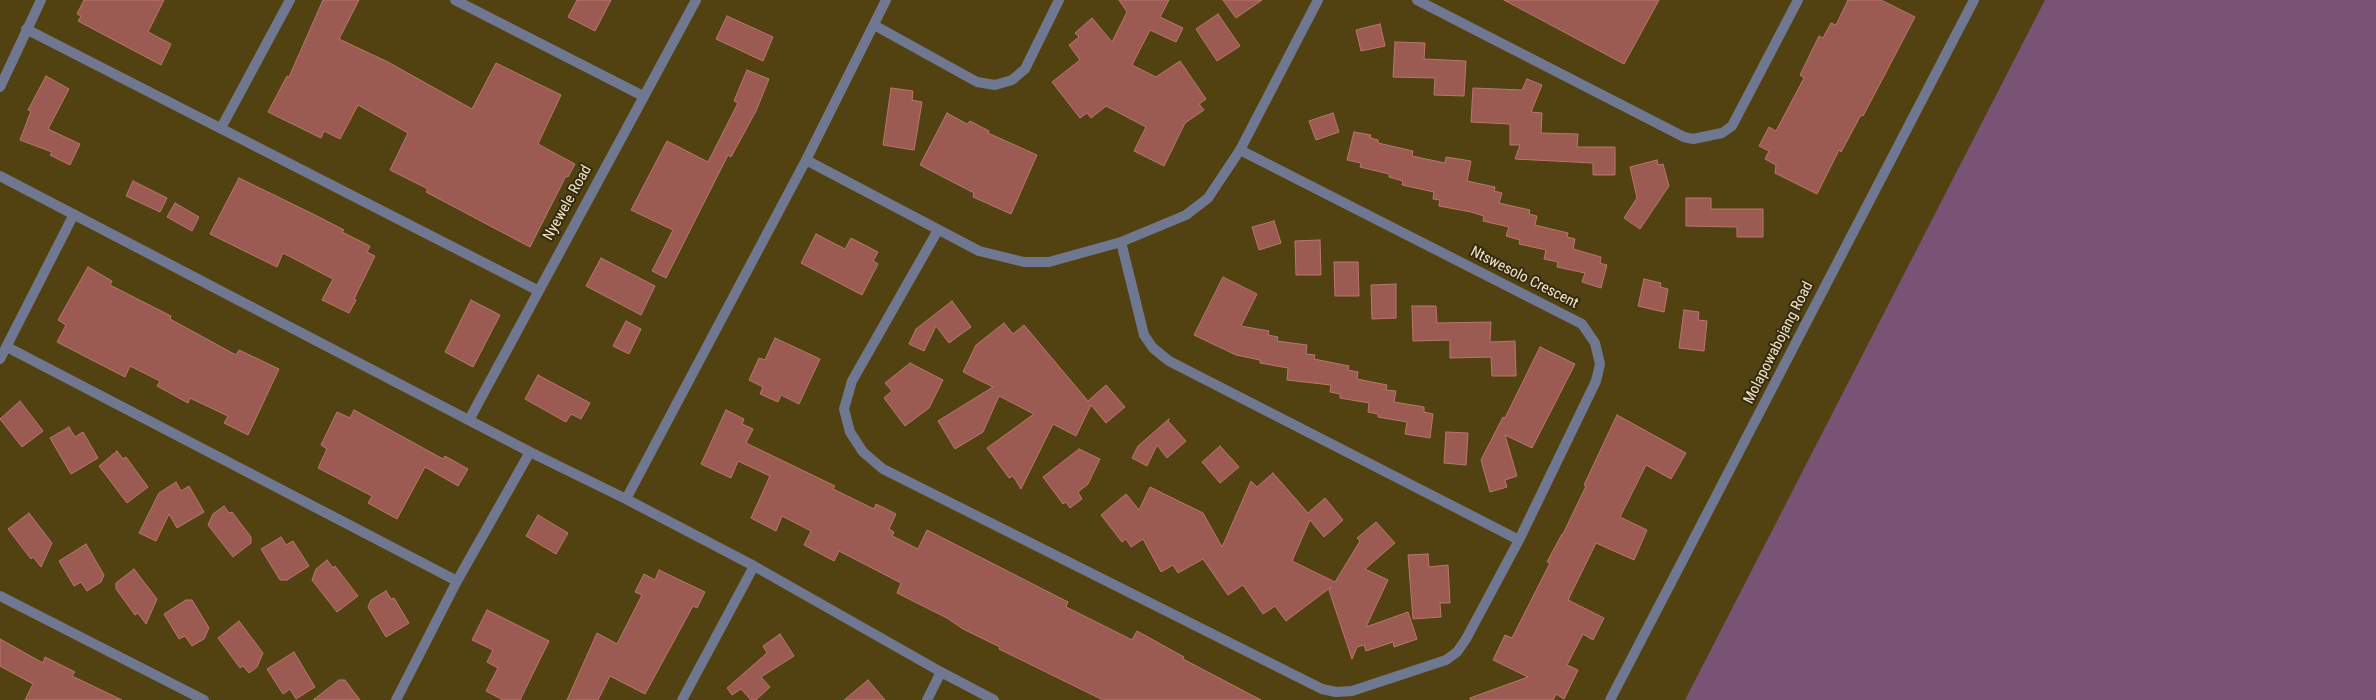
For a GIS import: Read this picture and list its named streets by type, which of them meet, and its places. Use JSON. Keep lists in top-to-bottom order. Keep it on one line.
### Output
{"streets":{"street":["Nyewele Road","Ntswesolo Crescent","Molapowabojang Road"]}}
